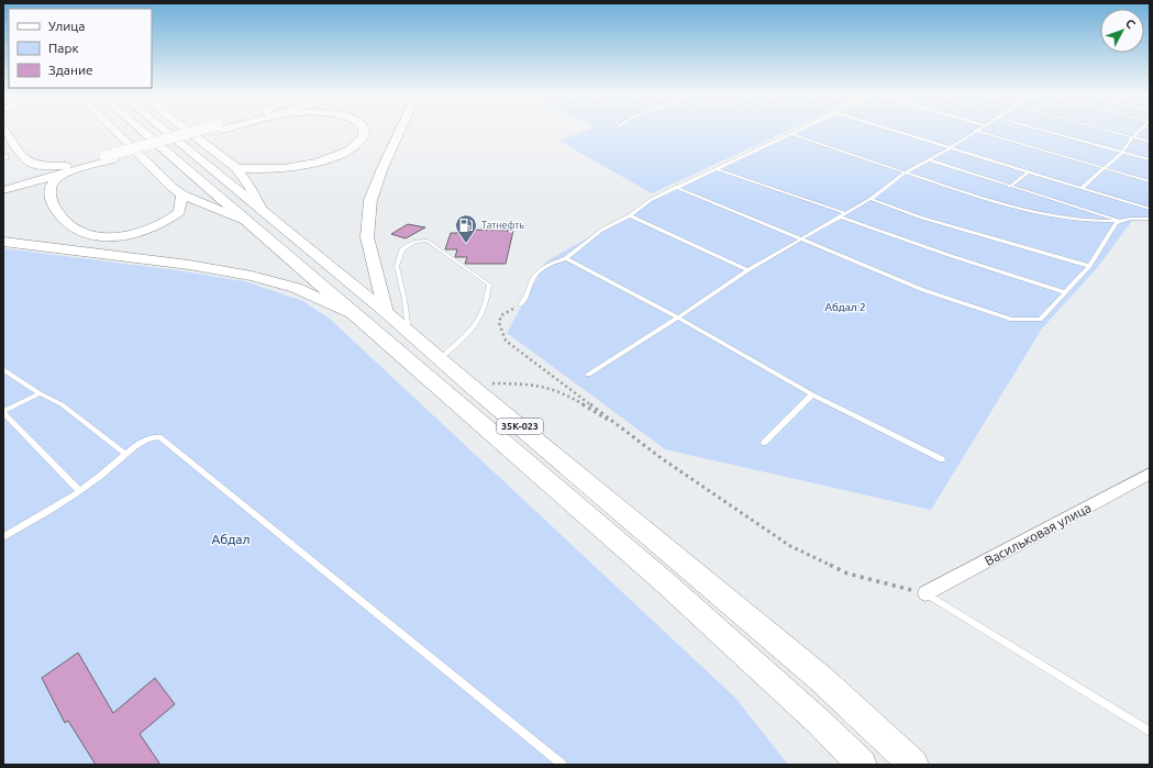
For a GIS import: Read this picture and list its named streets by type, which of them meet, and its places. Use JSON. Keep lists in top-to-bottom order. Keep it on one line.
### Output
{"streets":{"main road":["35К-023"],"street":["Васильковая улица"]},"parks":["Абдал 2","Абдал"],"places":{"fuel station":["Татнефть"]},"legend":["Улица","Парк","Здание"],"north":"top right"}
